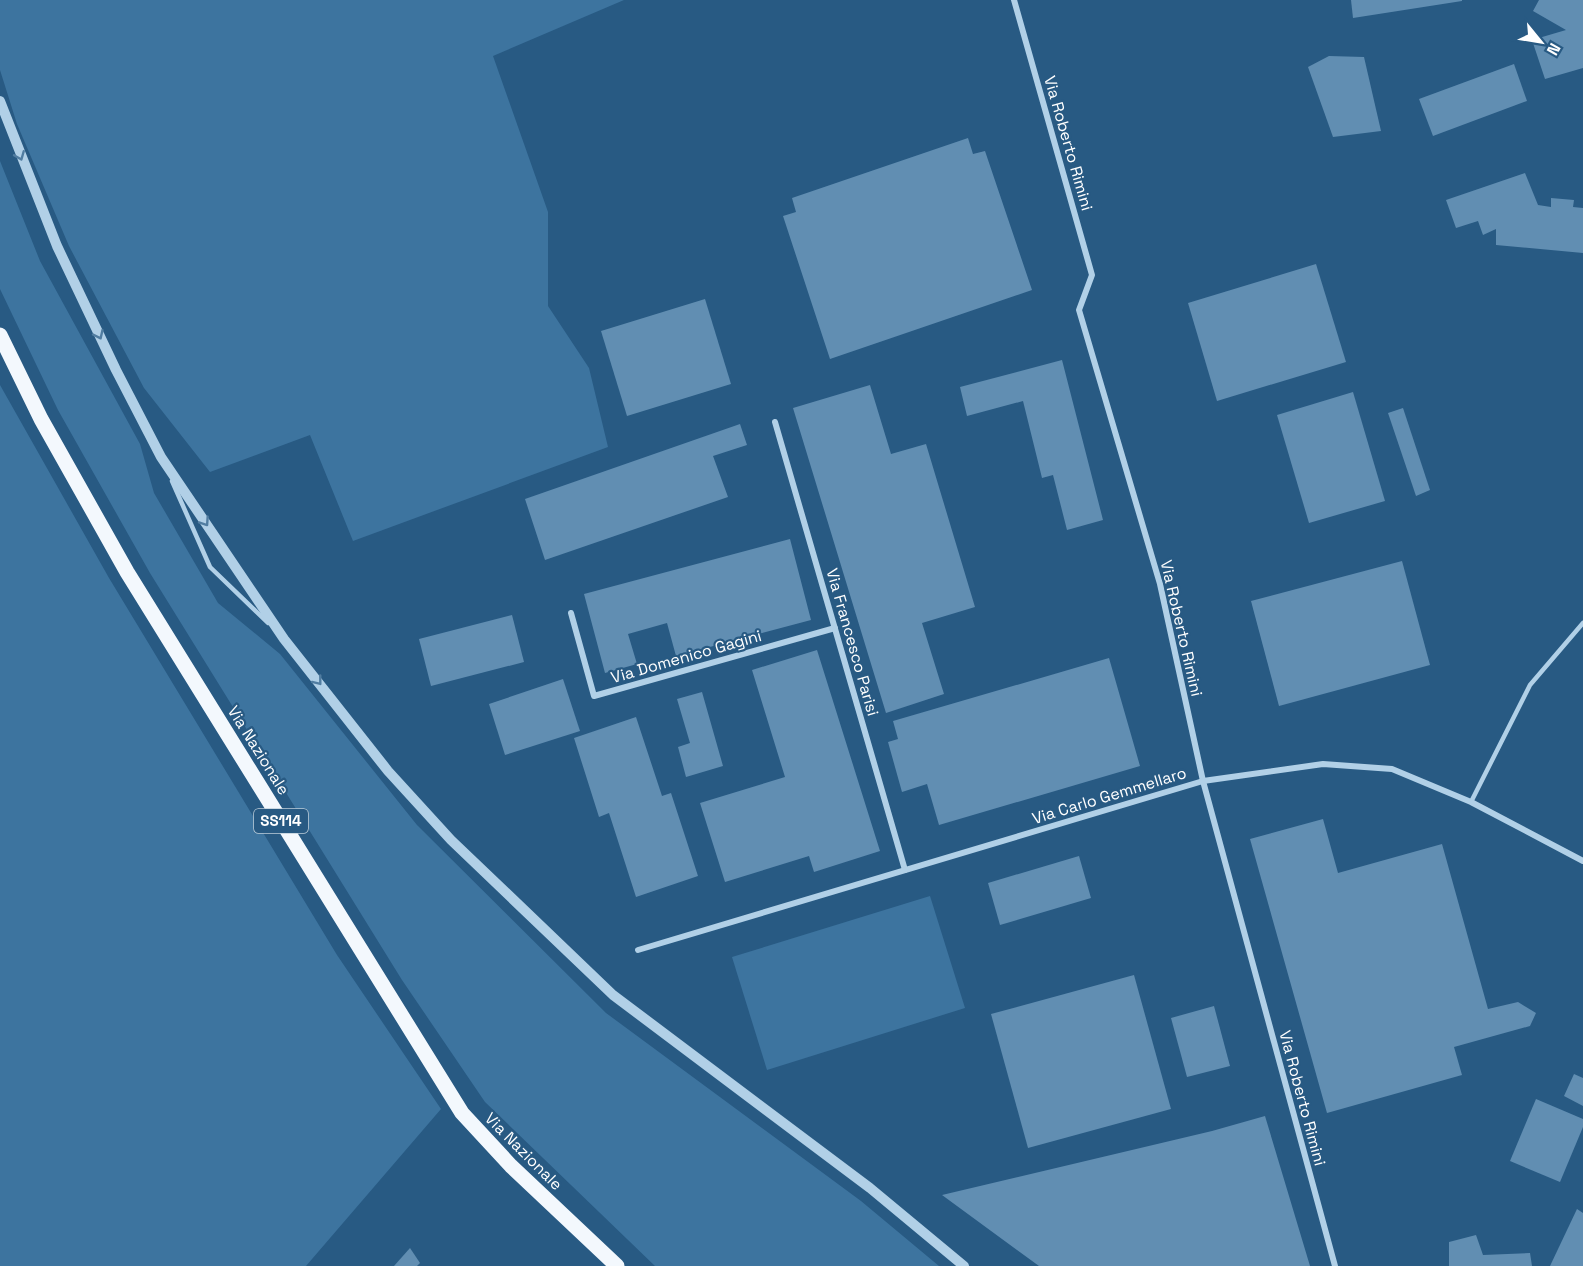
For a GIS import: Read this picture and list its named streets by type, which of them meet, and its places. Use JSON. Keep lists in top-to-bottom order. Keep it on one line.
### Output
{"streets":{"main road":["Via Nazionale","SS114"],"street":["Via Roberto Rimini","Via Francesco Parisi","Via Domenico Gagini","Via Carlo Gemmellaro"]},"crossings":[["Via Roberto Rimini","Via Carlo Gemmellaro"],["Via Francesco Parisi","Via Domenico Gagini"],["Via Francesco Parisi","Via Carlo Gemmellaro"]],"north":"bottom right"}
